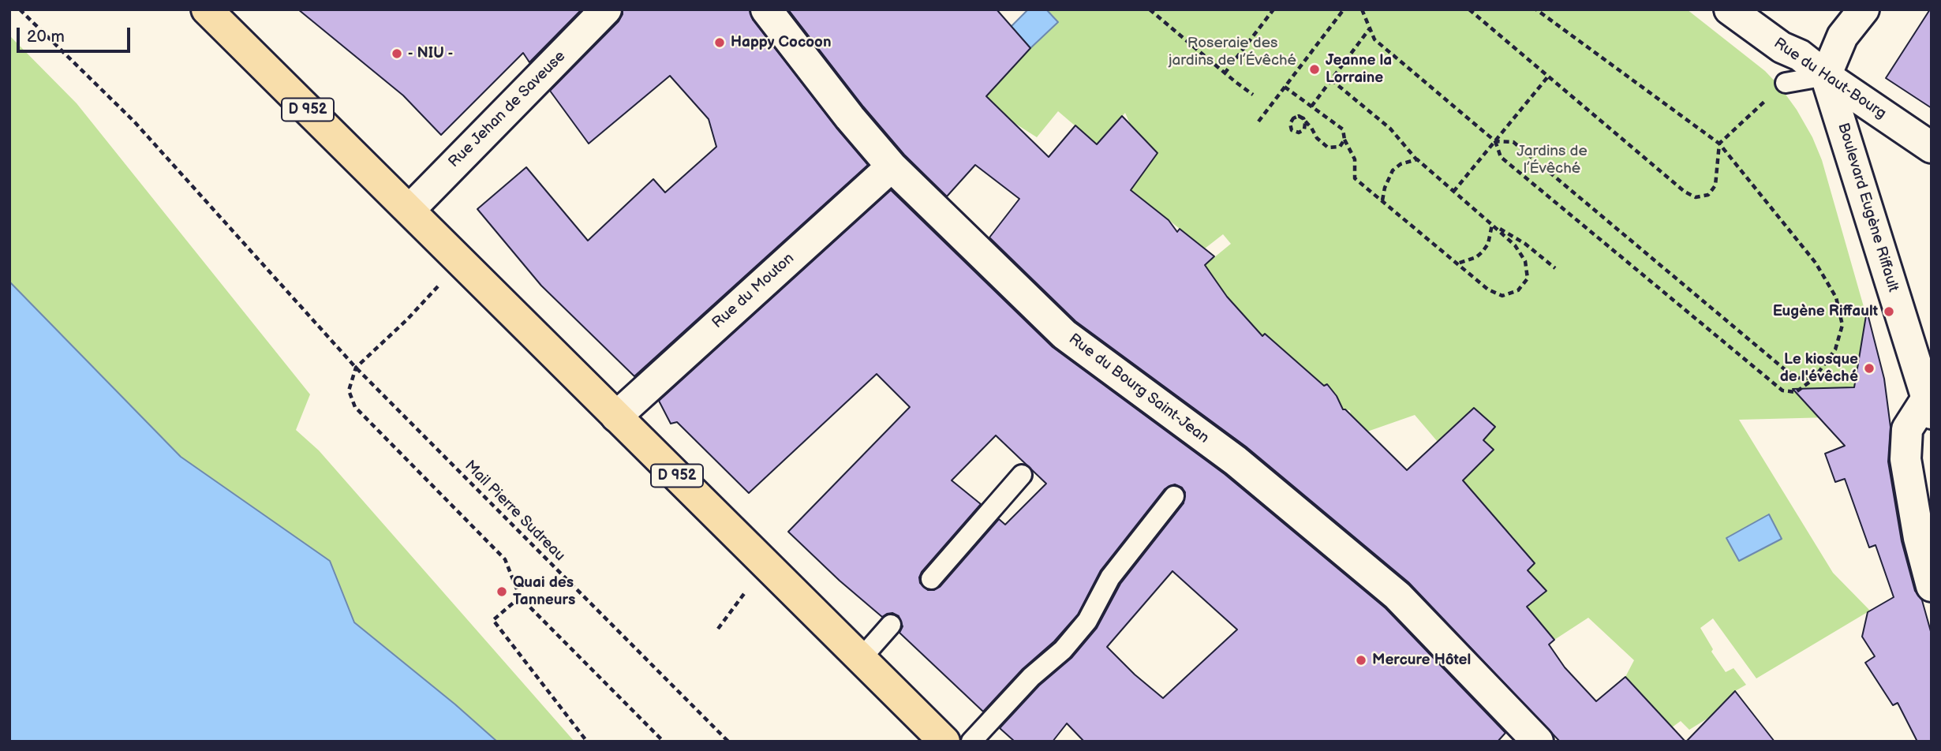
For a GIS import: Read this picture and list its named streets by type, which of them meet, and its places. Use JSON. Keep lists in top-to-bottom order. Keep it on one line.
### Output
{"streets":{"main road":["D 952"],"street":["Rue du Haut-Bourg","Rue Jehan de Saveuse","Boulevard Eugène Riffault","Rue du Mouton","Rue du Bourg Saint-Jean"],"path":["Mail Pierre Sudreau"]},"crossings":[["Rue du Haut-Bourg","Boulevard Eugène Riffault"],["D 952","Rue Jehan de Saveuse"],["D 952","Rue du Mouton"],["Rue du Mouton","Rue du Bourg Saint-Jean"]],"parks":["Roseraie des jardins de l’Évêché","Jardins de l’Évêché"],"places":["Happy Cocoon","‑ NIU ‑","Jeanne la Lorraine","Eugène Riffault","Le kiosque de l'évêché","Quai des Tanneurs","Mercure Hôtel"],"scale_bar":"20 m"}
